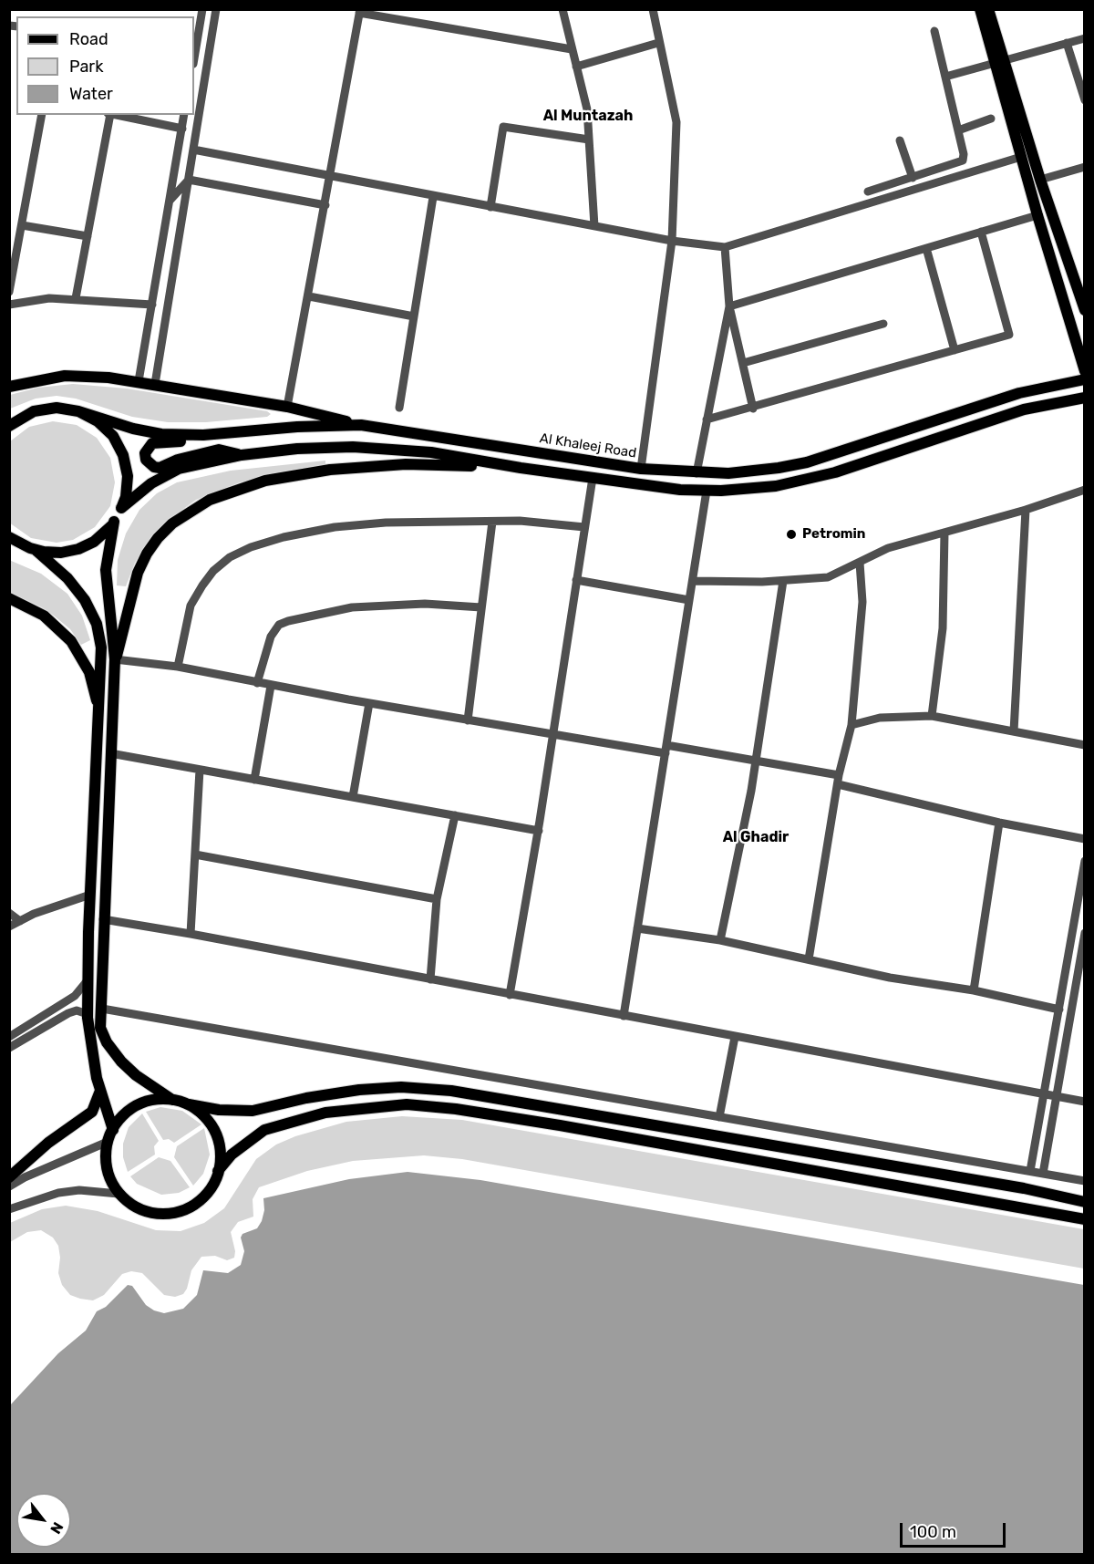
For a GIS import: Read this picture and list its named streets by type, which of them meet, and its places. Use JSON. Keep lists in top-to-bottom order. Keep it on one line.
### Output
{"streets":{"main road":["Al Khaleej Road"]},"districts":["Al Muntazah","Al Ghadir"],"places":["Petromin"],"legend":["Road","Park","Water"],"scale_bar":"100 m","north":"bottom right"}
